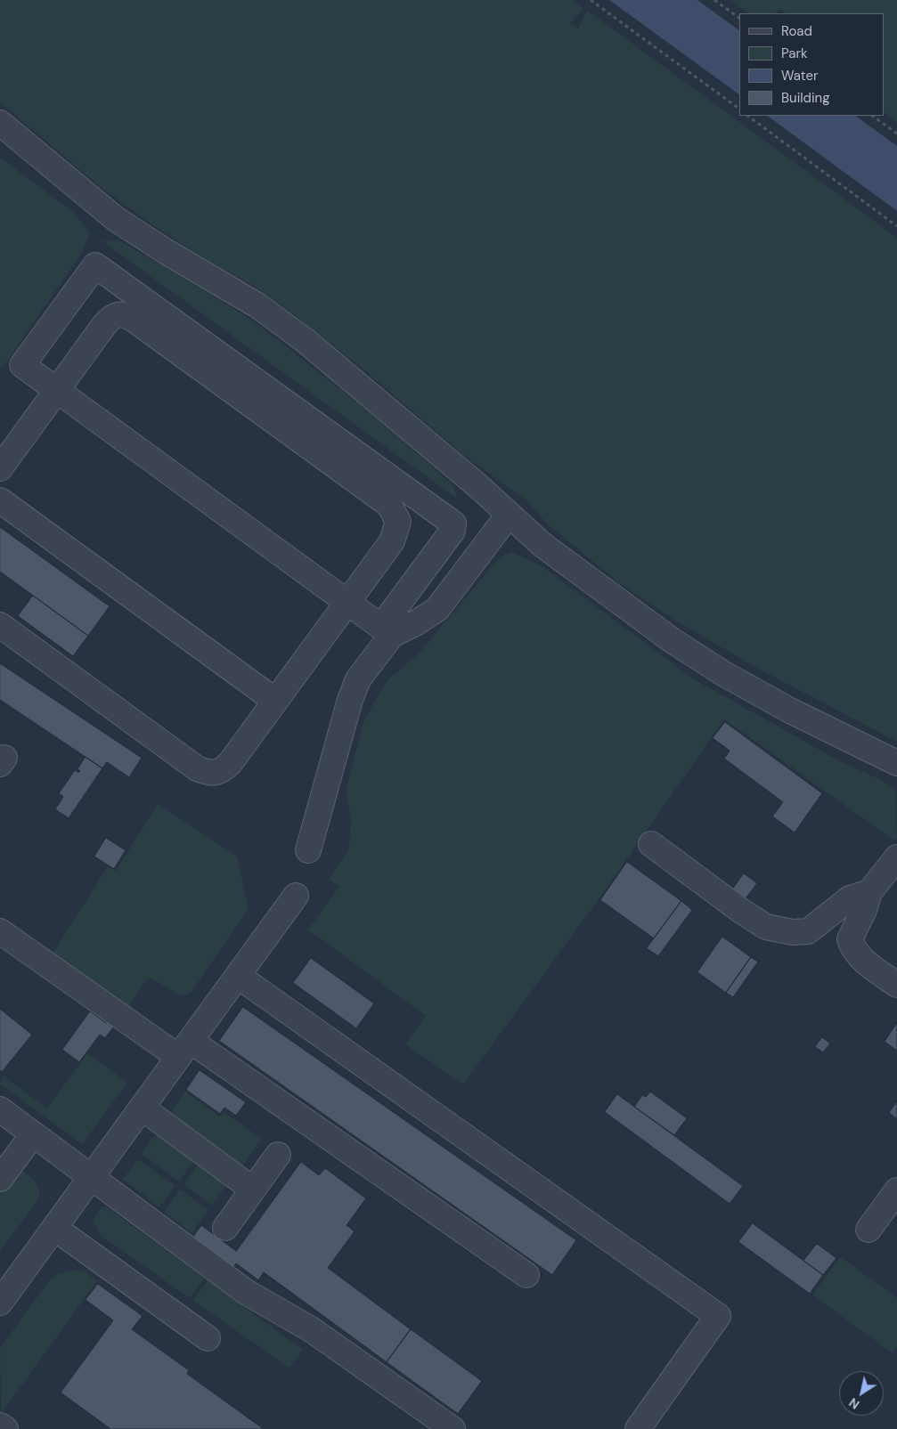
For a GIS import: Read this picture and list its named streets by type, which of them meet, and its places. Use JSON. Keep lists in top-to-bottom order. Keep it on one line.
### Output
{"legend":["Road","Park","Water","Building"],"north":"bottom left"}
